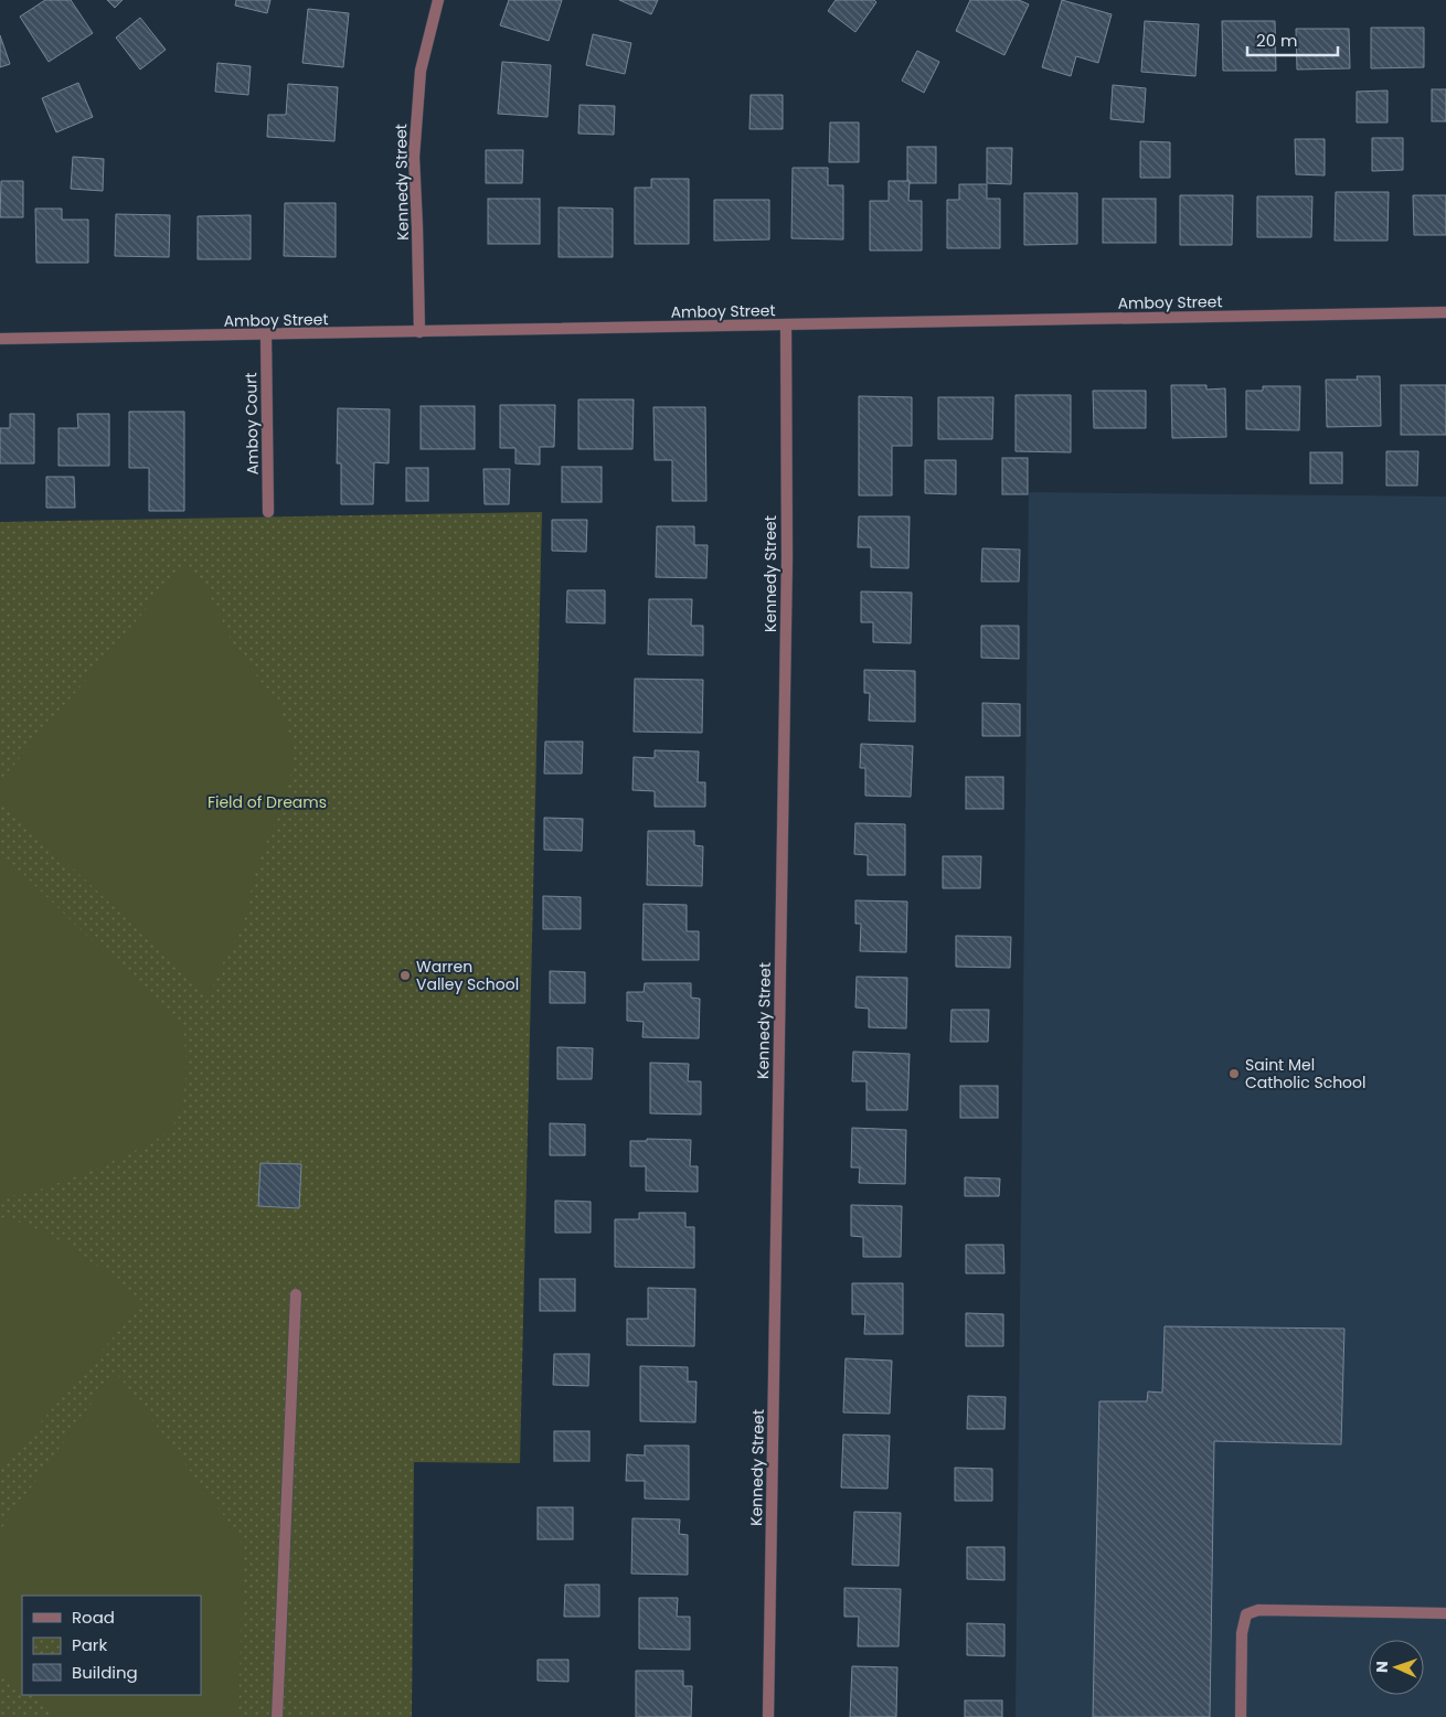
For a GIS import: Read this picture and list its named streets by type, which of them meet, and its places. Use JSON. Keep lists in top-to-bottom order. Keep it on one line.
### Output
{"streets":{"street":["Kennedy Street","Amboy Street","Amboy Court"]},"crossings":[["Kennedy Street","Amboy Street"],["Amboy Street","Amboy Court"]],"parks":["Field of Dreams"],"places":["Warren Valley School","Saint Mel Catholic School"],"legend":["Road","Park","Building"],"scale_bar":"20 m","north":"left"}
